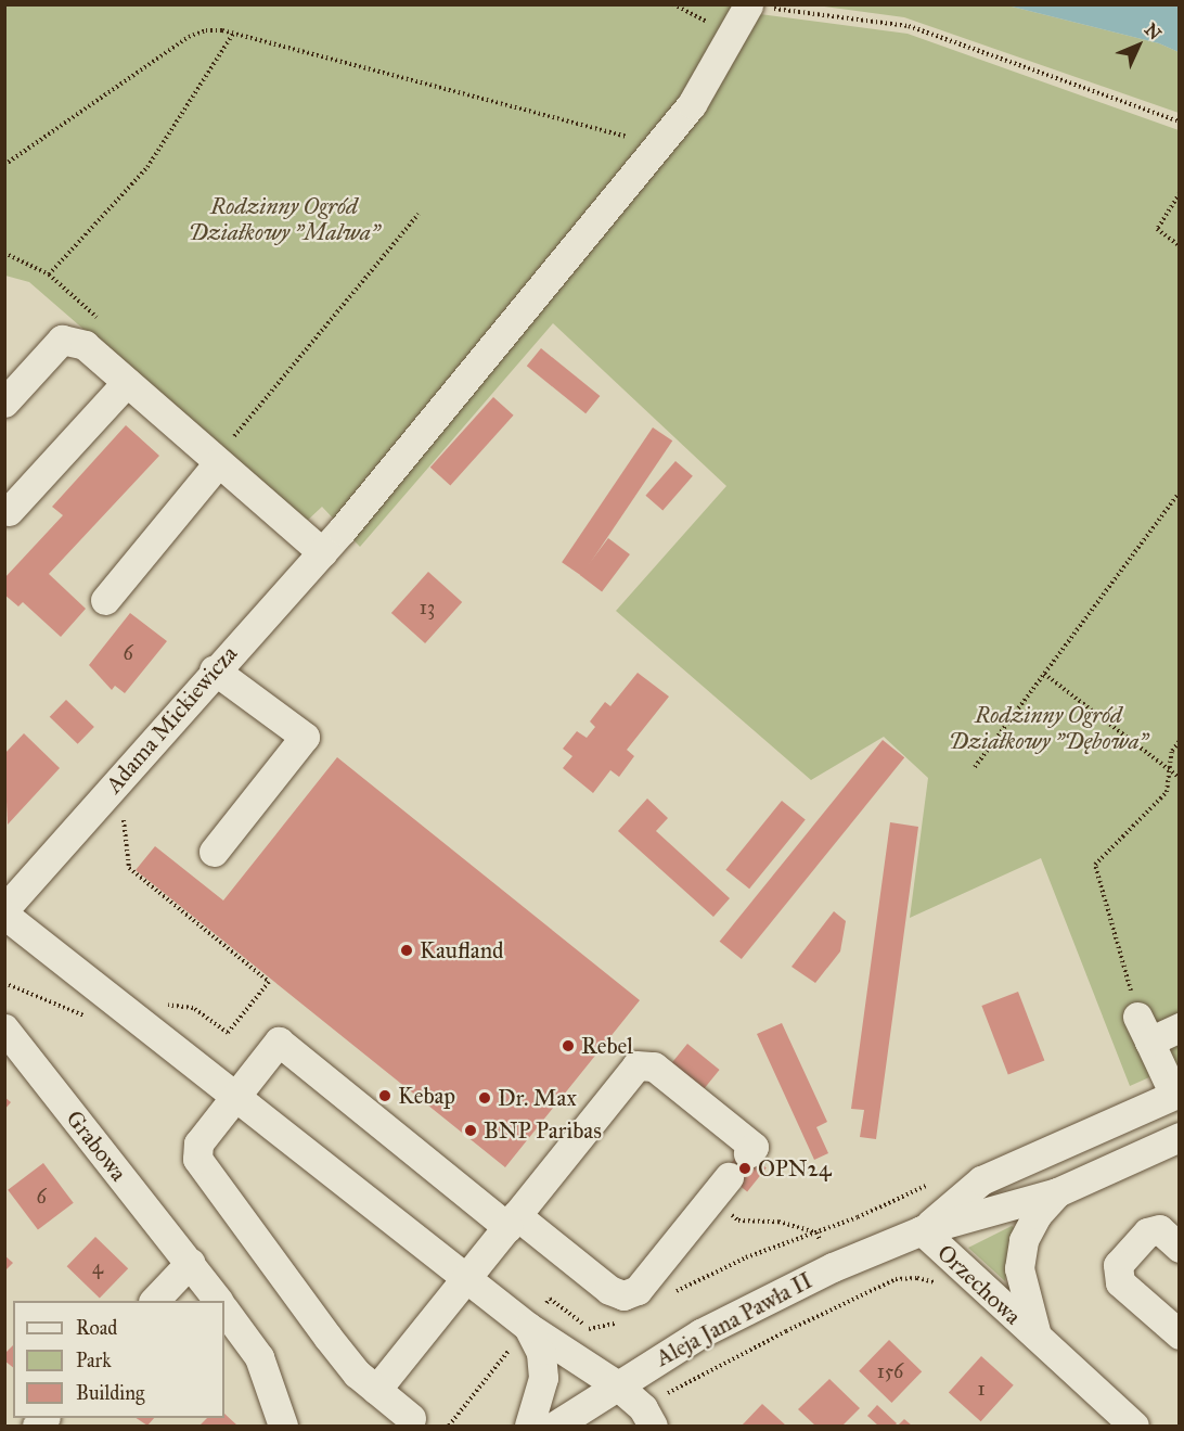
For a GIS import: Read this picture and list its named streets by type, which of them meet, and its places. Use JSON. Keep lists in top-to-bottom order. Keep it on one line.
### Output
{"streets":{"street":["Adama Mickiewicza","Grabowa","Orzechowa","Aleja Jana Pawła II"]},"crossings":[["Orzechowa","Aleja Jana Pawła II"]],"parks":["Rodzinny Ogród Działkowy \"Malwa\"","Rodzinny Ogród Działkowy \"Dębowa\""],"places":["Kaufland","Rebel","Kebap","Dr. Max","BNP Paribas","OPN24"],"house_numbers":["13","6","6","4","156","1"],"legend":["Road","Park","Building"],"north":"top right"}
